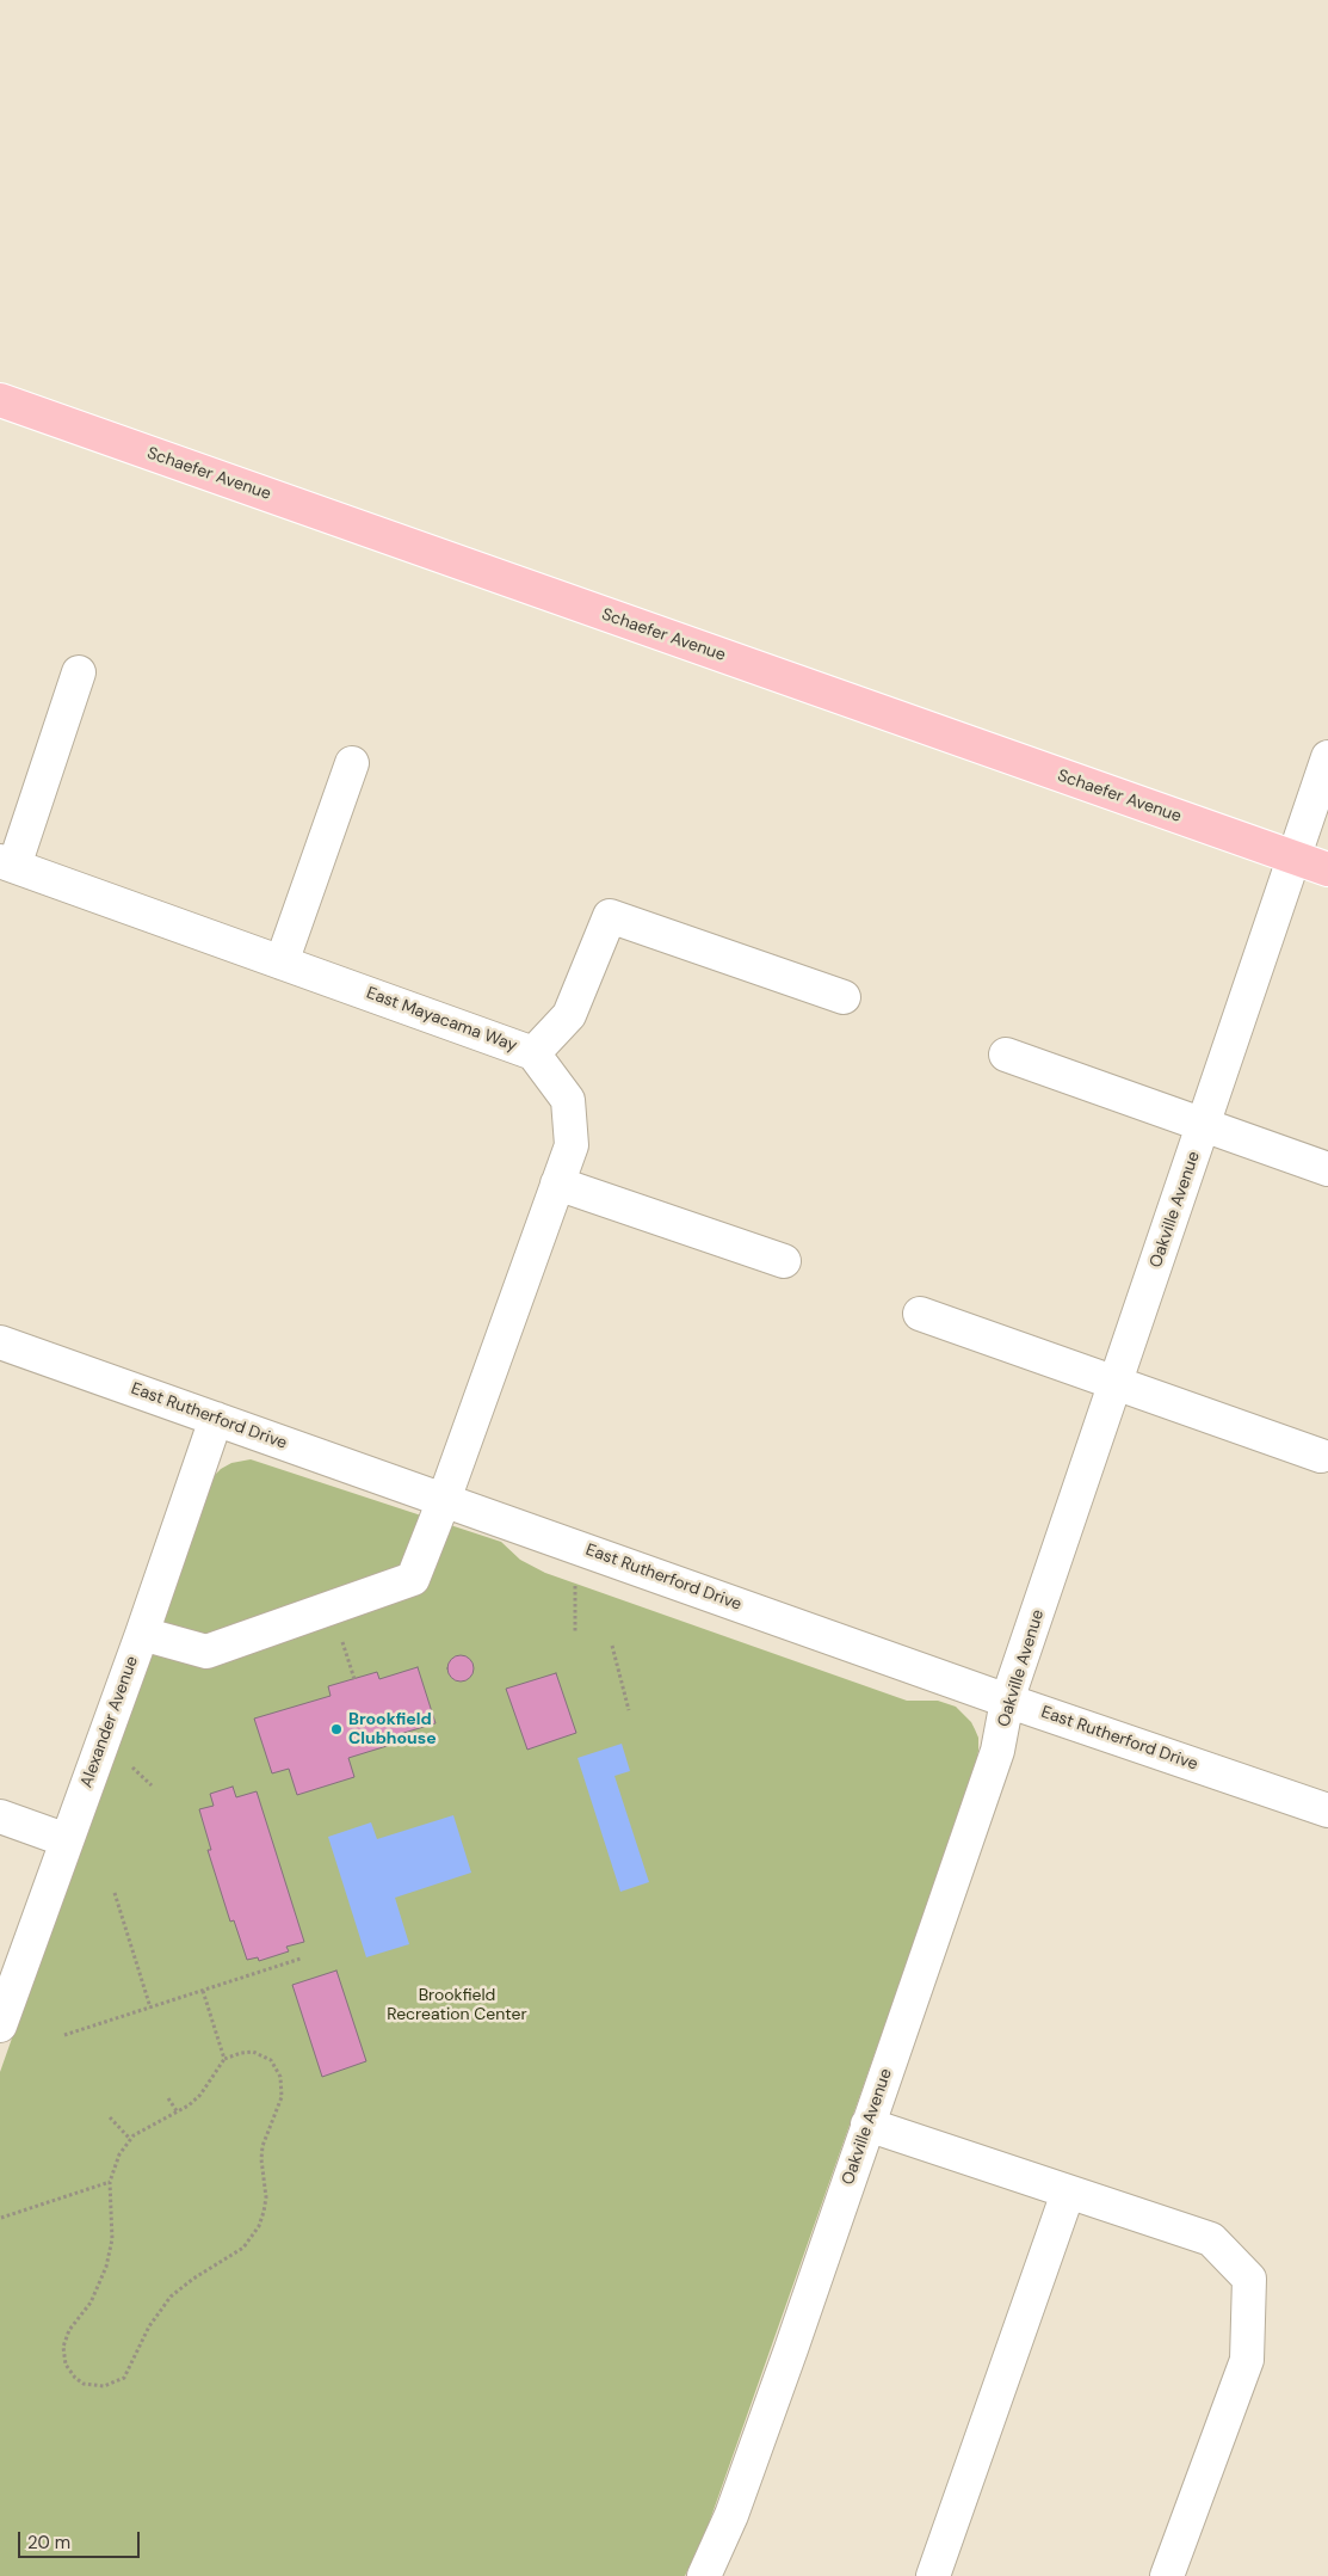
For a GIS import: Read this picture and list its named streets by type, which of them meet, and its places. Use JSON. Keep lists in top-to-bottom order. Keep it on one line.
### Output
{"streets":{"main road":["Schaefer Avenue"],"street":["East Mayacama Way","Oakville Avenue","East Rutherford Drive","Alexander Avenue"]},"crossings":[["Schaefer Avenue","Oakville Avenue"],["East Mayacama Way","East Rutherford Drive"],["East Mayacama Way","Alexander Avenue"],["Oakville Avenue","East Rutherford Drive"],["East Rutherford Drive","Alexander Avenue"]],"parks":["Brookfield Recreation Center"],"places":["Brookfield Clubhouse"],"scale_bar":"20 m"}
